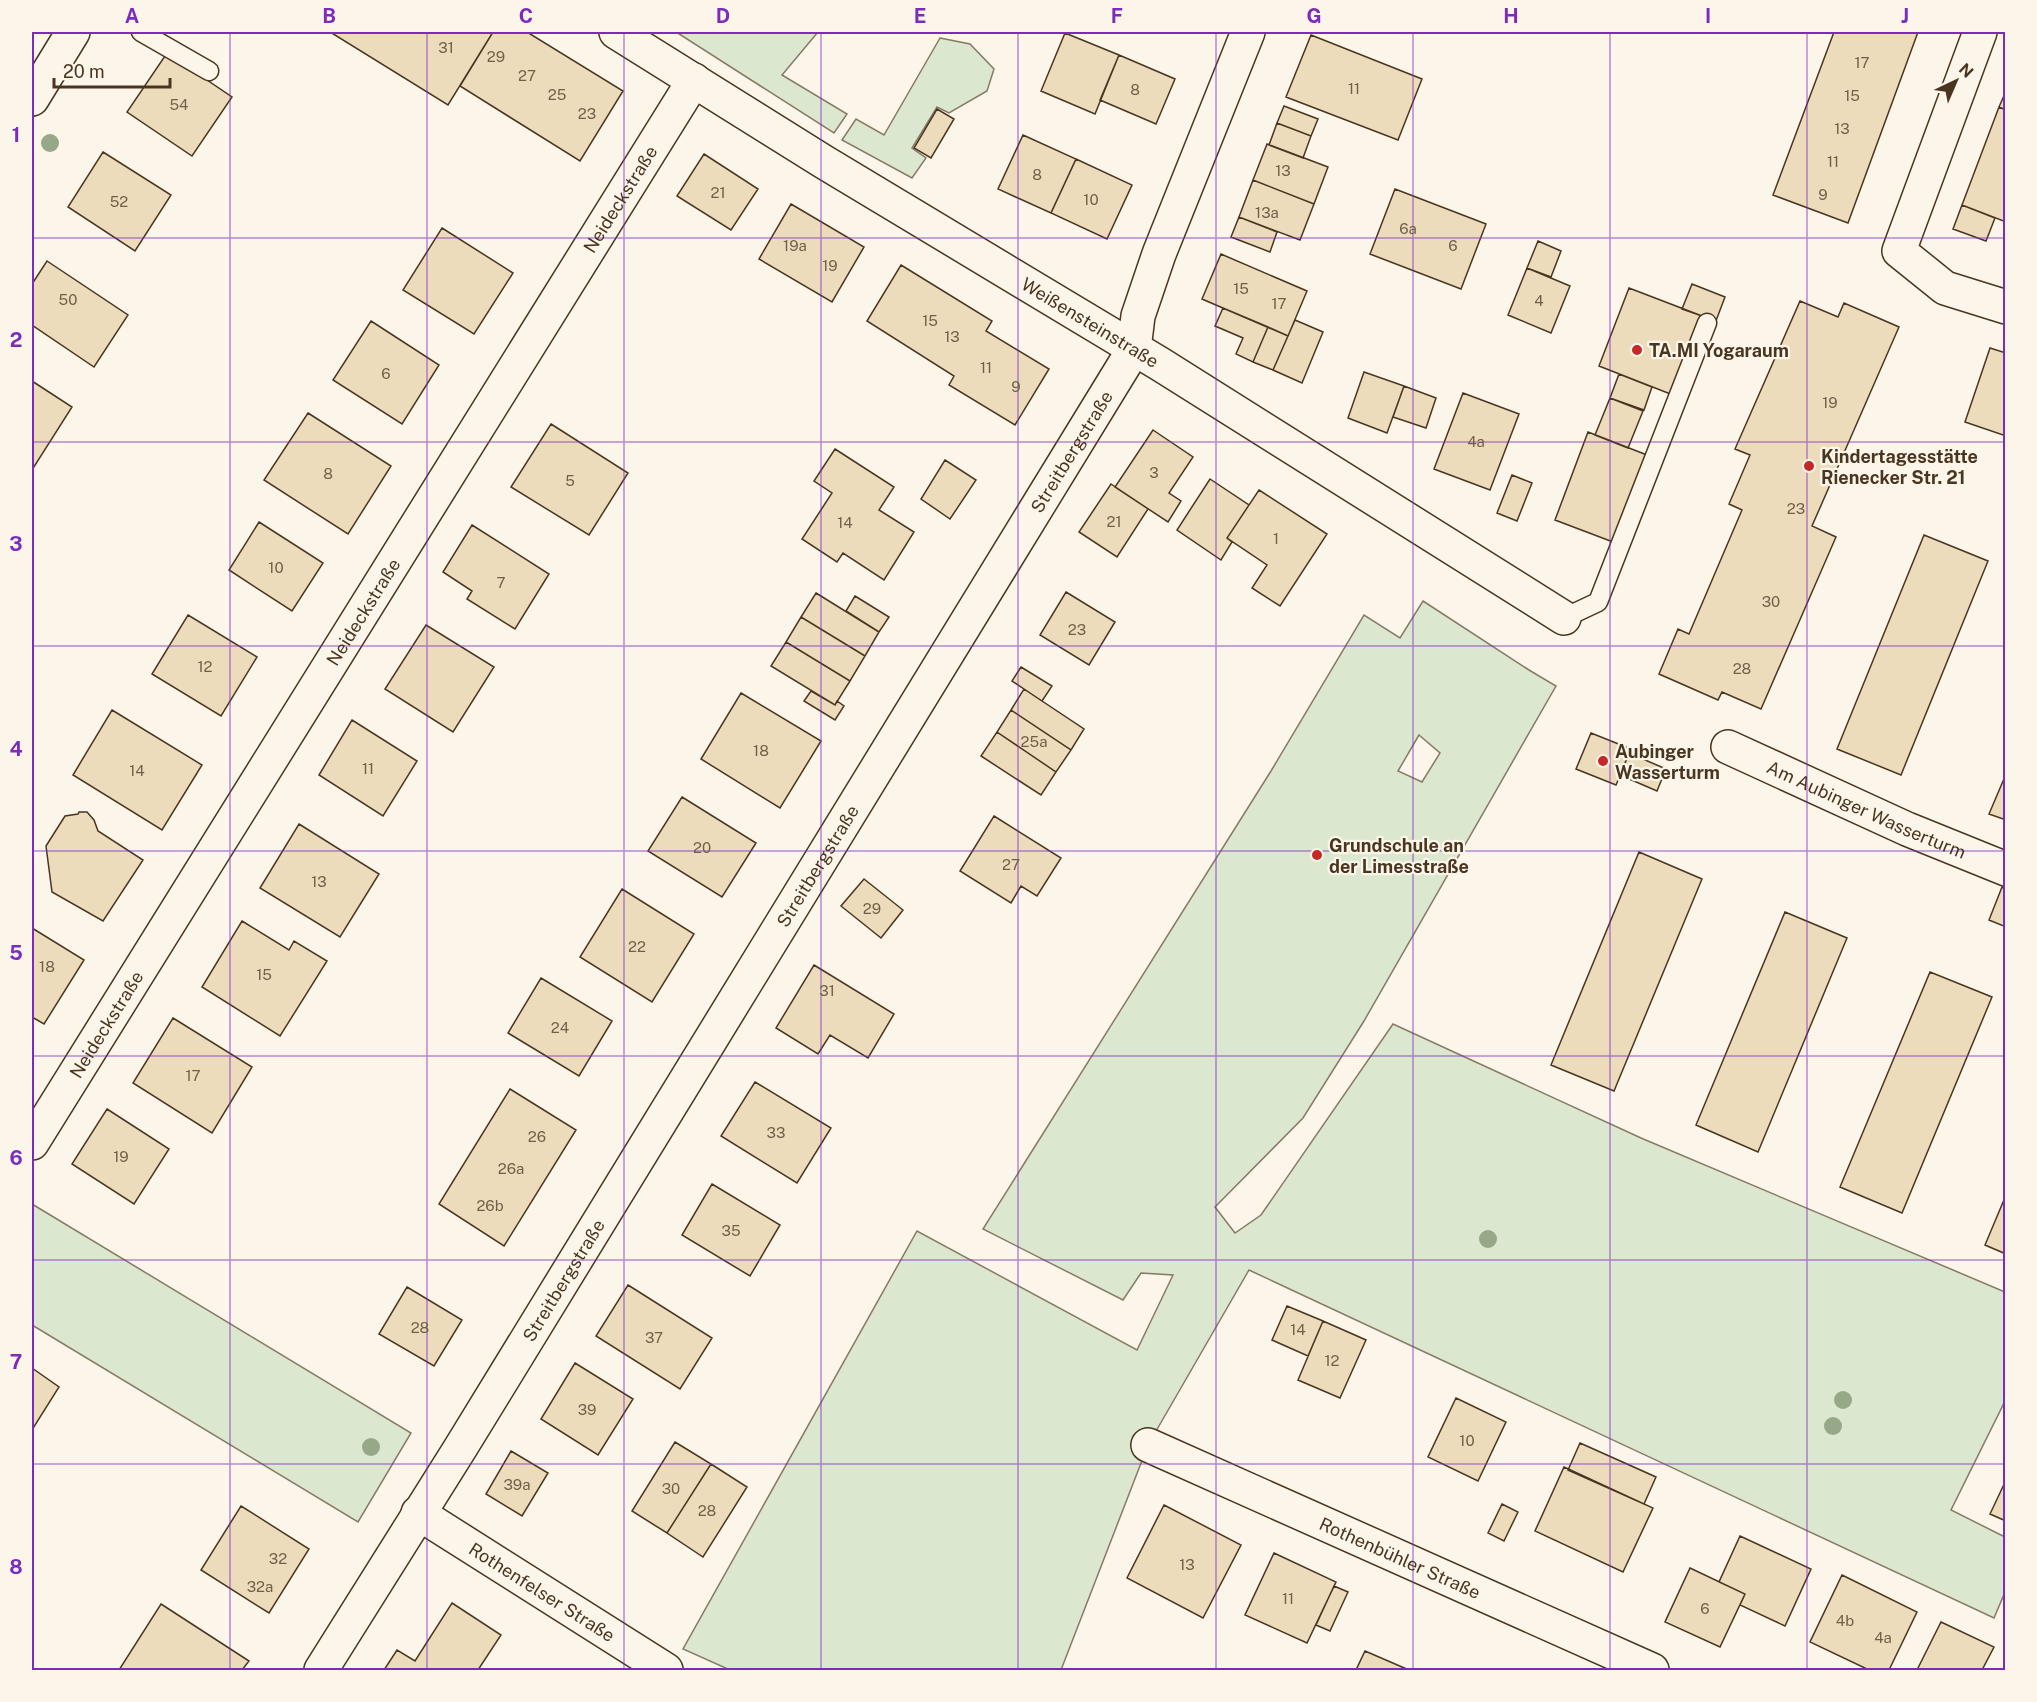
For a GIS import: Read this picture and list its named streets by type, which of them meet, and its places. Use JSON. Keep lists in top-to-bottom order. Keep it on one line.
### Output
{"streets":{"street":["Neideckstraße","Weißensteinstraße","Streitbergstraße","Am Aubinger Wasserturm","Rothenbühler Straße","Rothenfelser Straße"]},"crossings":[["Neideckstraße","Weißensteinstraße"],["Weißensteinstraße","Streitbergstraße"],["Streitbergstraße","Rothenfelser Straße"]],"places":["TA.MI Yogaraum","Kindertagesstätte Rienecker Str. 21","Aubinger Wasserturm","Grundschule an der Limesstraße"],"house_numbers":["31","29","17","27","11","8","25","15","54","23","13","11","13","8","21","9","10","52","13a","6a","19a","6","19","15","50","4","17","15","13","11","6","9","19","4a","3","8","5","23","21","14","1","10","7","30","23","12","28","25a","18","11","14","20","27","13","29","22","18","15","31","24","17","33","26","19","26a","26b","35","28","14","37","12","39","10","39a","30","28","32","13","32a","11","6","4b","4a"],"scale_bar":"20 m","north":"top right","grid":{"columns":["A","B","C","D","E","F","G","H","I","J"],"rows":["1","2","3","4","5","6","7","8"]}}
